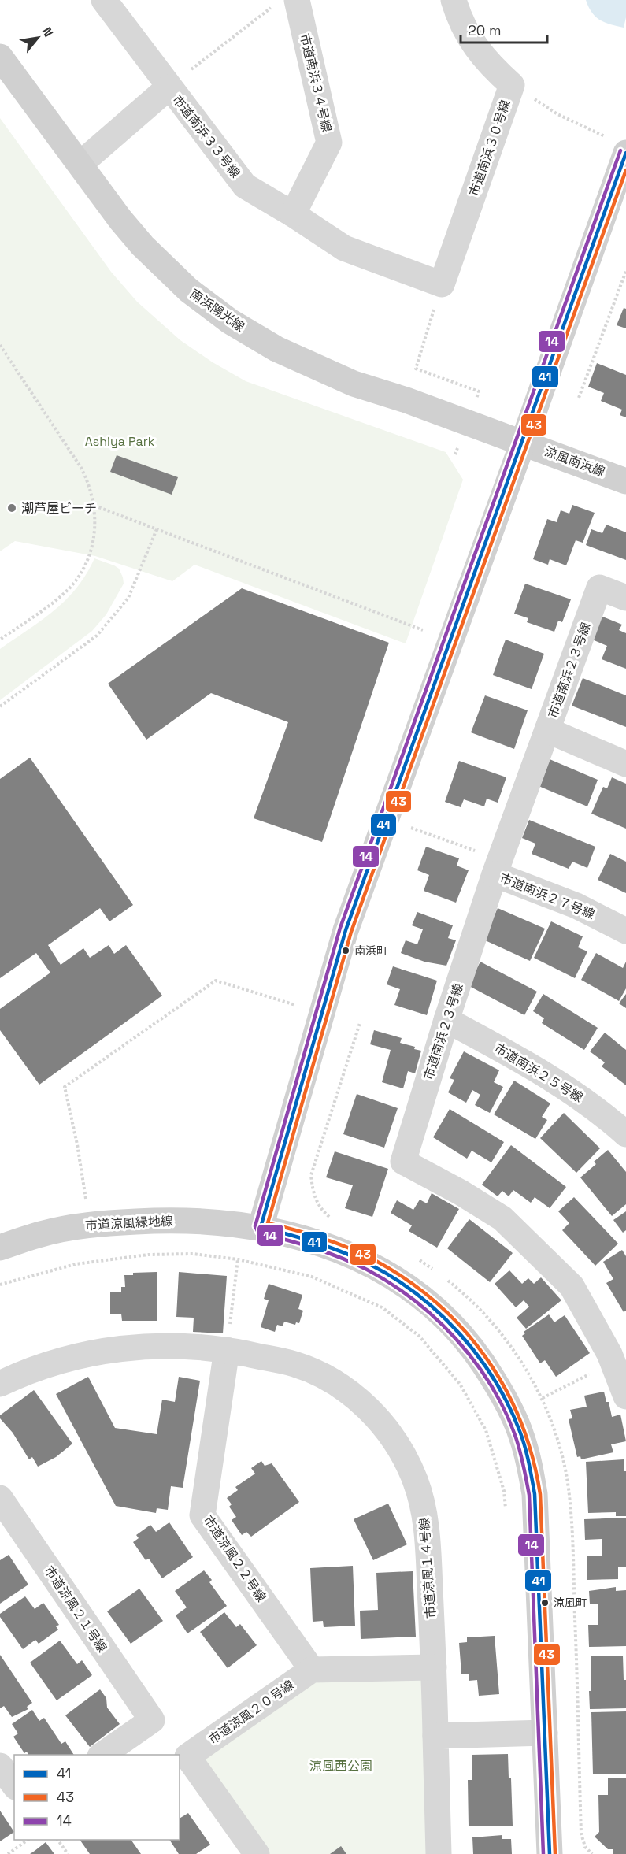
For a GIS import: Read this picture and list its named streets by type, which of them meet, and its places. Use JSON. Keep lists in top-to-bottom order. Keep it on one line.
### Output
{"streets":{"street":["市道南浜３４号線","市道南浜３３号線","市道南浜３０号線","南浜陽光線","涼風南浜線","市道南浜２３号線","市道南浜２７号線","市道南浜２５号線","市道涼風緑地線","市道涼風２２号線","市道涼風１４号線","市道涼風２１号線","市道涼風２０号線"]},"crossings":[["市道南浜３４号線","市道南浜３３号線"],["市道南浜３３号線","市道南浜３０号線"],["南浜陽光線","涼風南浜線"],["市道南浜２３号線","市道南浜２７号線"],["市道南浜２３号線","市道南浜２５号線"],["市道涼風２２号線","市道涼風１４号線"],["市道涼風２２号線","市道涼風２０号線"]],"parks":["Ashiya Park","涼風西公園"],"places":["潮芦屋ビーチ","南浜町","涼風町"],"lines":["transit line 14","transit line 41","transit line 43"],"legend":["41","43","14"],"scale_bar":"20 m","north":"top right"}
